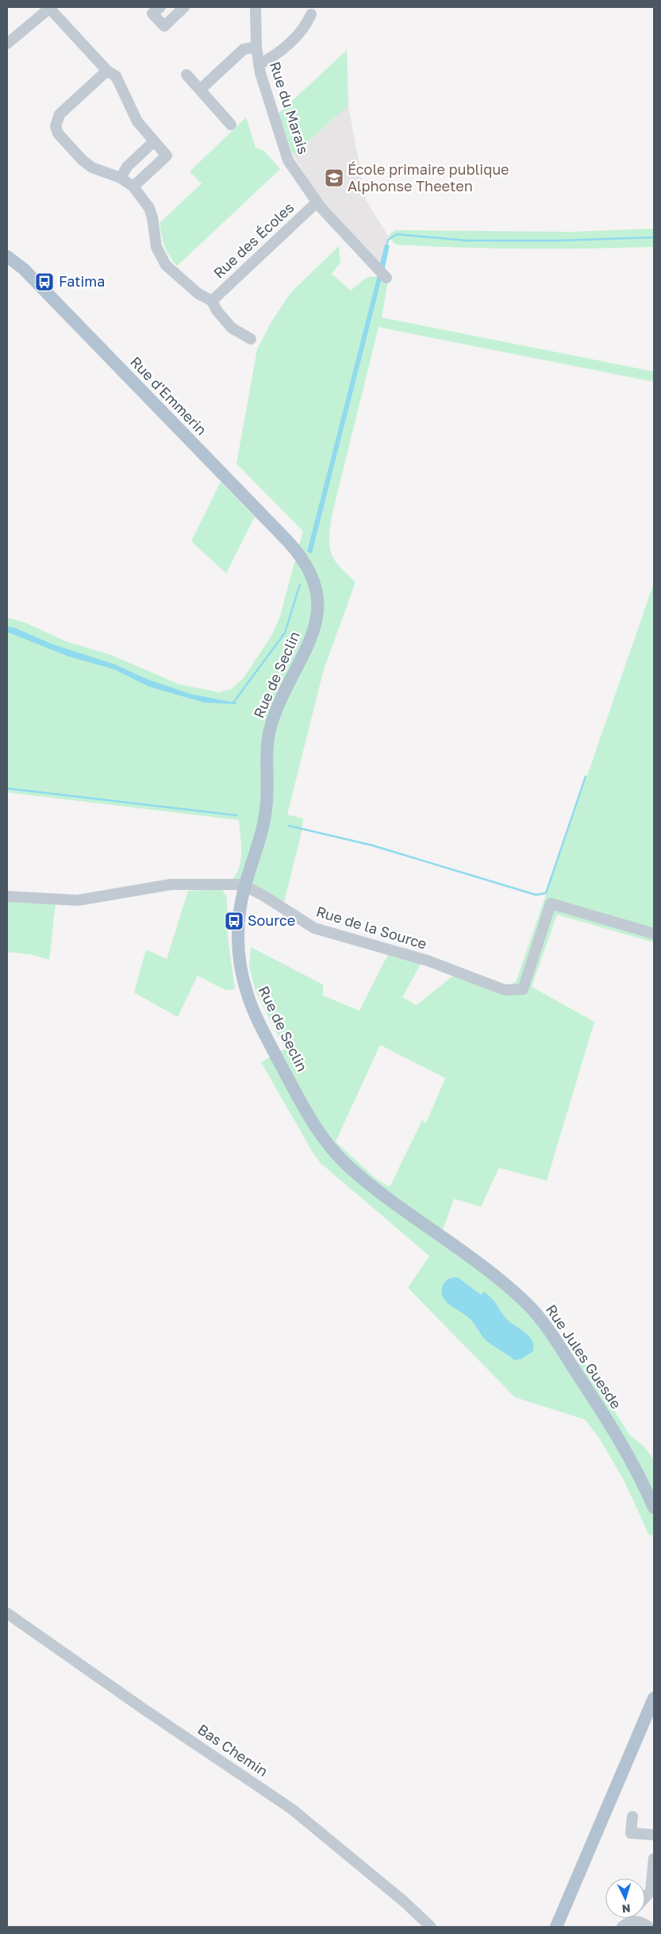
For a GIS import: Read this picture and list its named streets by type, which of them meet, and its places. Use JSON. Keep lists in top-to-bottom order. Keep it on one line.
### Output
{"streets":{"main road":["Rue d'Emmerin","Rue de Seclin","Rue Jules Guesde"],"street":["Rue du Marais","Rue des Écoles","Rue de la Source","Bas Chemin"]},"crossings":[["Rue du Marais","Rue des Écoles"],["Rue d'Emmerin","Rue de Seclin"],["Rue de Seclin","Rue de la Source"],["Rue de Seclin","Rue Jules Guesde"]],"places":{"school or university":["École primaire publique Alphonse Theeten"],"bus stop":["Fatima","Source"]},"north":"bottom"}
